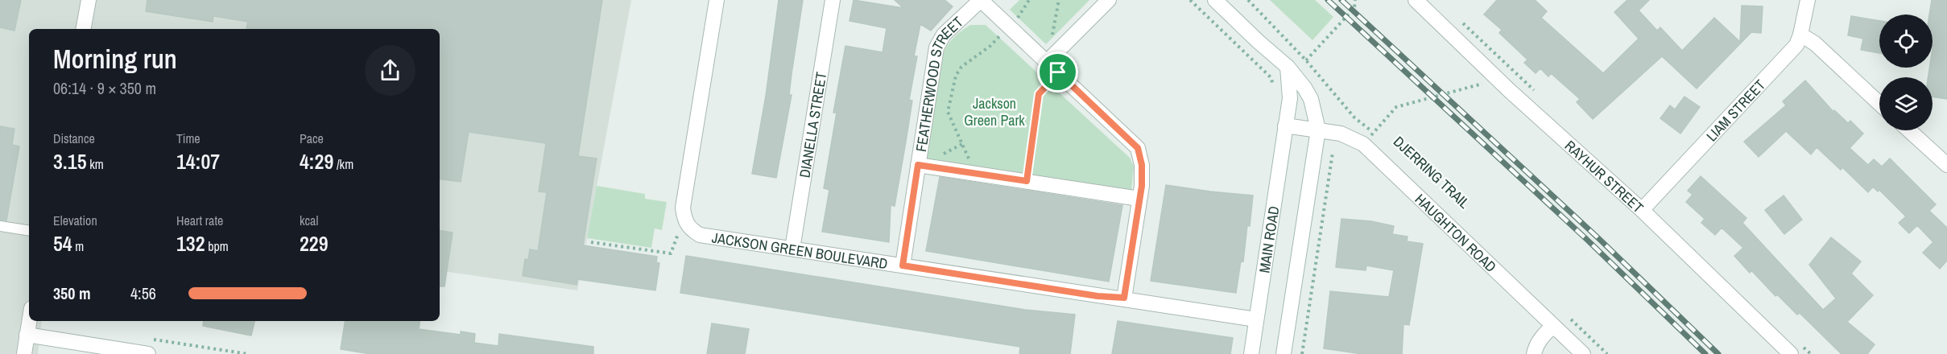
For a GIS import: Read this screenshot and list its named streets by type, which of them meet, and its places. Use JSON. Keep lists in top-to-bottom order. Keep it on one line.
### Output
{"streets":{"street":["FEATHERWOOD STREET","LIAM STREET","DIANELLA STREET","RAYHUR STREET","HAUGHTON ROAD","MAIN ROAD","JACKSON GREEN BOULEVARD"],"path":["DJERRING TRAIL"]},"crossings":[["FEATHERWOOD STREET","JACKSON GREEN BOULEVARD"],["LIAM STREET","RAYHUR STREET"],["DIANELLA STREET","JACKSON GREEN BOULEVARD"],["HAUGHTON ROAD","MAIN ROAD"],["MAIN ROAD","JACKSON GREEN BOULEVARD"]],"parks":["Jackson Green Park"],"page":{"heading":["Morning run","06:14 · 9 × 350 m"],"stats":[["Distance","3.15 km"],["Time","14:07"],["Pace","4:29 /km"],["Elevation","54 m"],["Heart rate","132 bpm"],["kcal","229"]],"list":[{"name":"350 m","note":"4:56"}]}}
